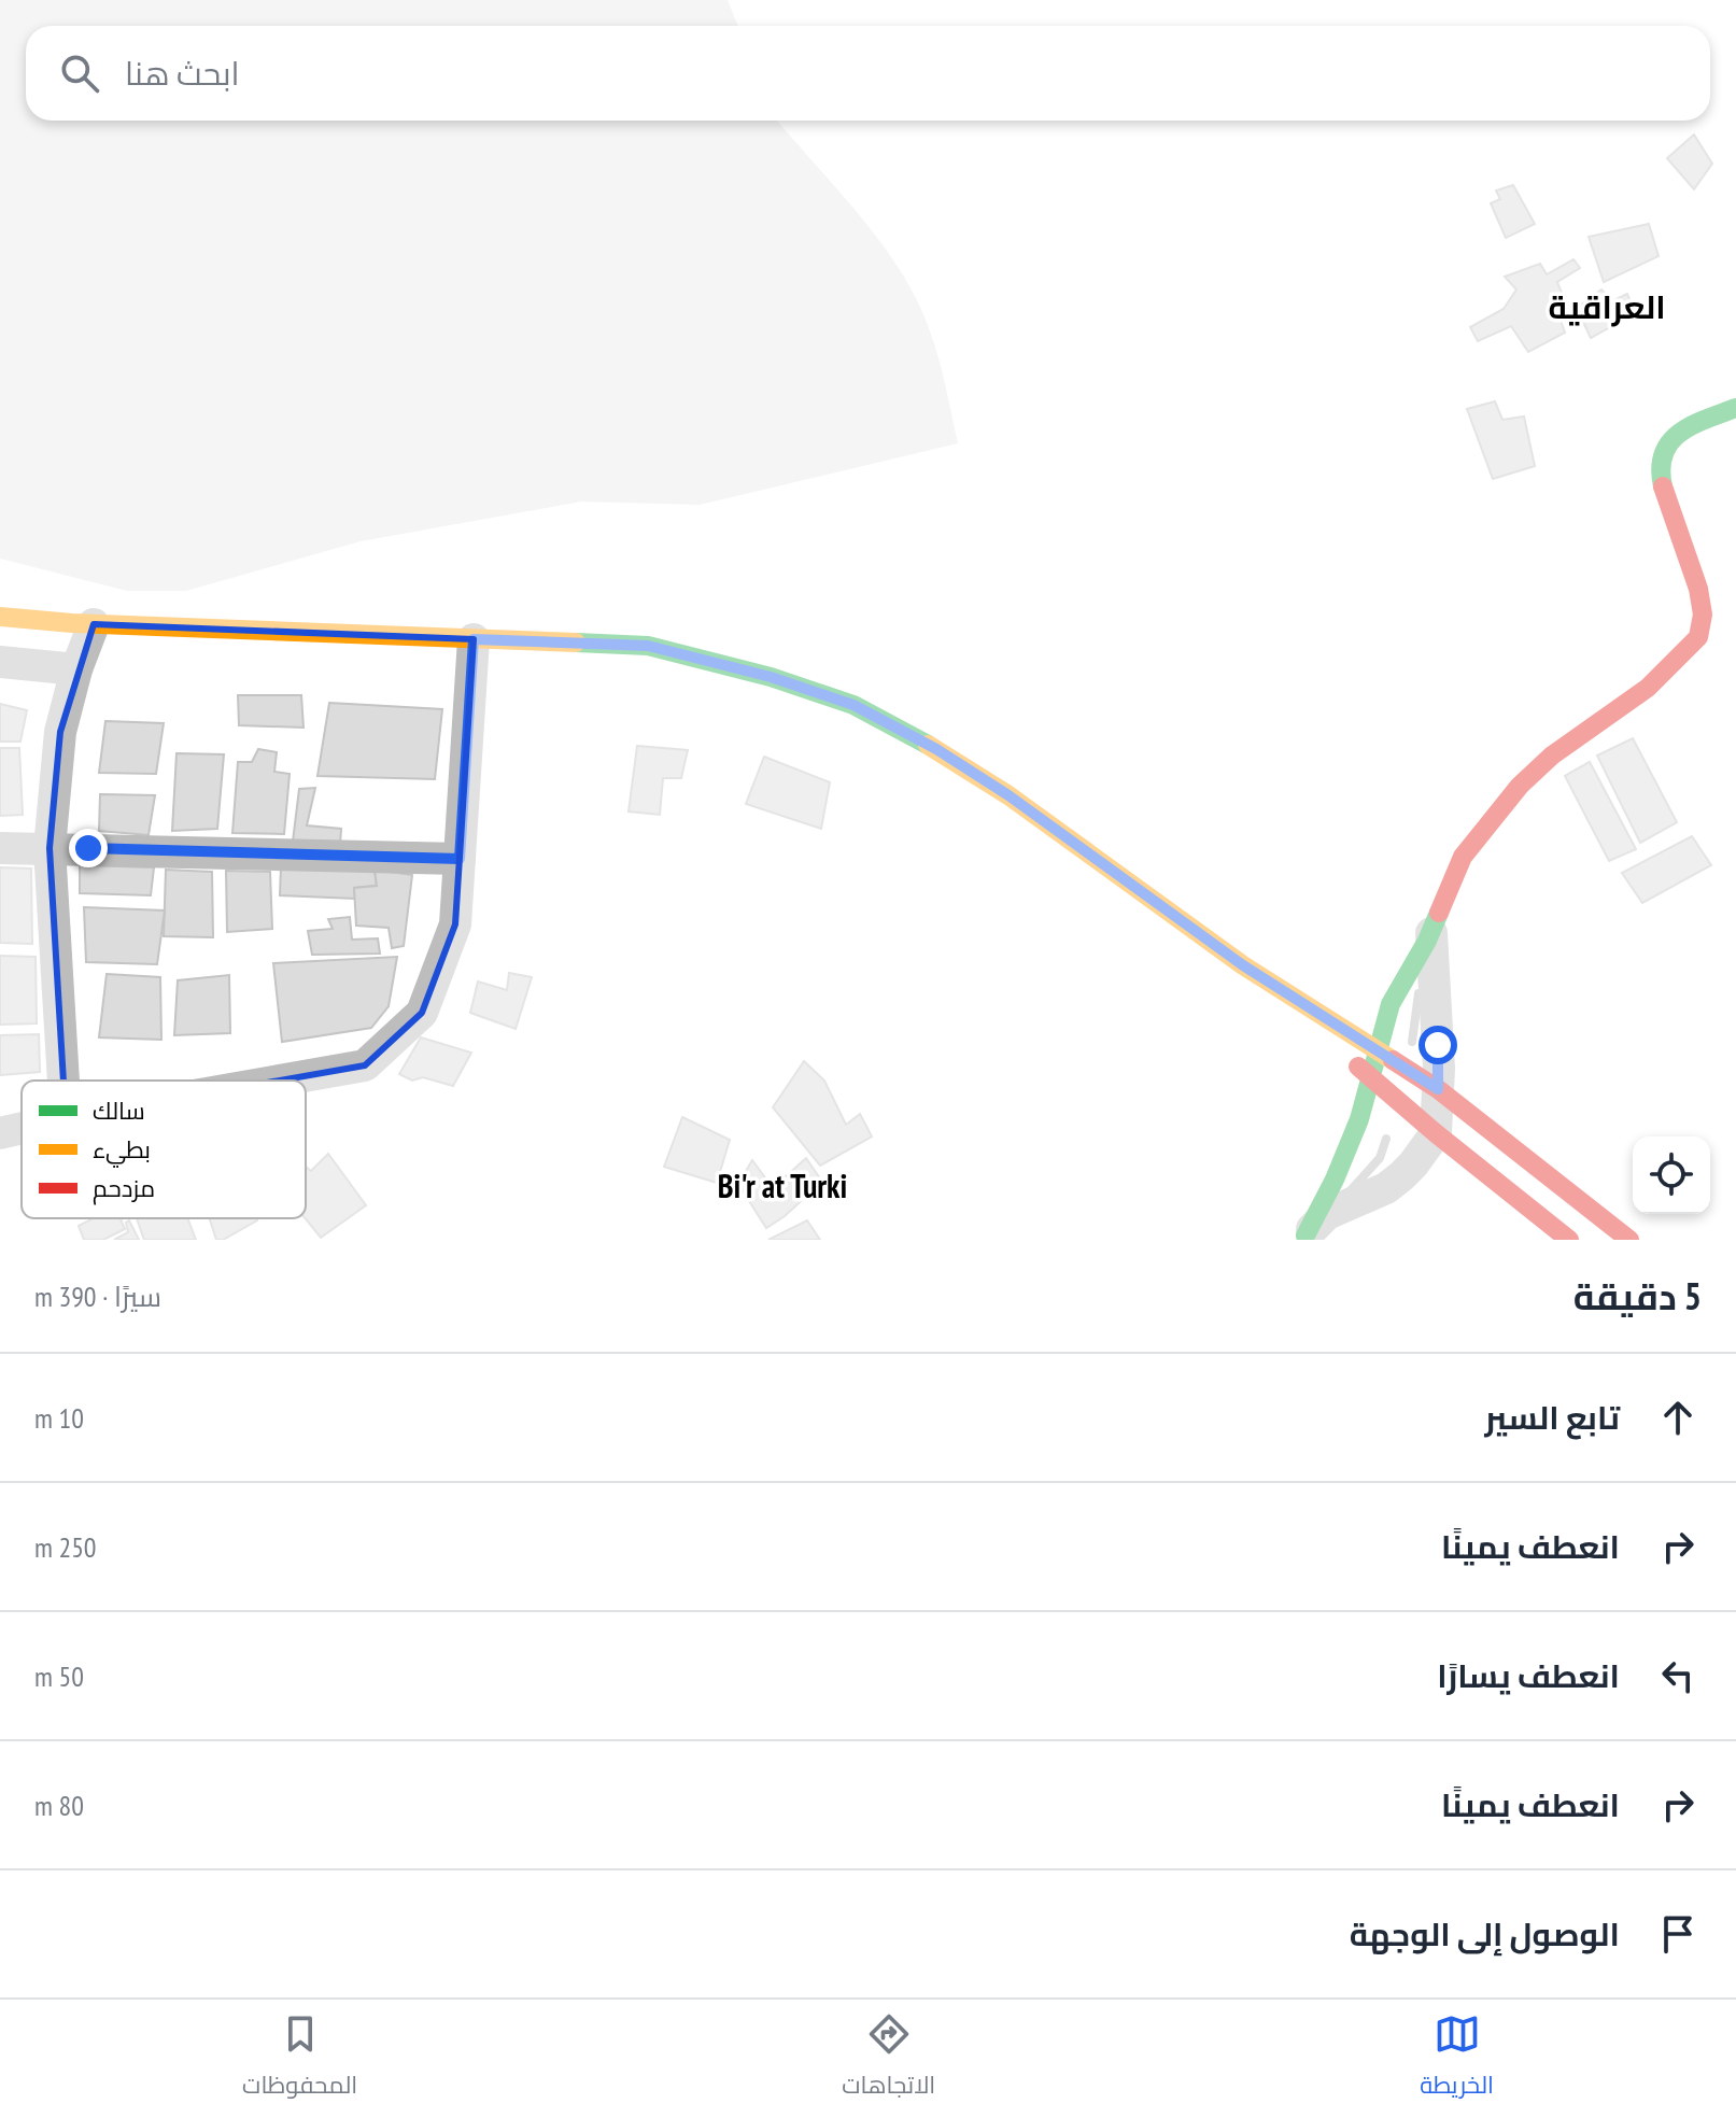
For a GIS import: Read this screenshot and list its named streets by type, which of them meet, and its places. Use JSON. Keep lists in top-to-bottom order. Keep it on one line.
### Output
{"districts":["العراقية","Bi'r at Turki"],"legend":["سالك","بطيء","مزدحم"],"page":{"search":"ابحث هنا","heading":["5 دقيقة","سيرًا · 390 m"],"list":[["تابع السير","10 m"],["انعطف يمينًا","250 m"],["انعطف يسارًا","50 m"],["انعطف يمينًا","80 m"],"الوصول إلى الوجهة"],"nav":["الخريطة","الاتجاهات","المحفوظات"]}}
